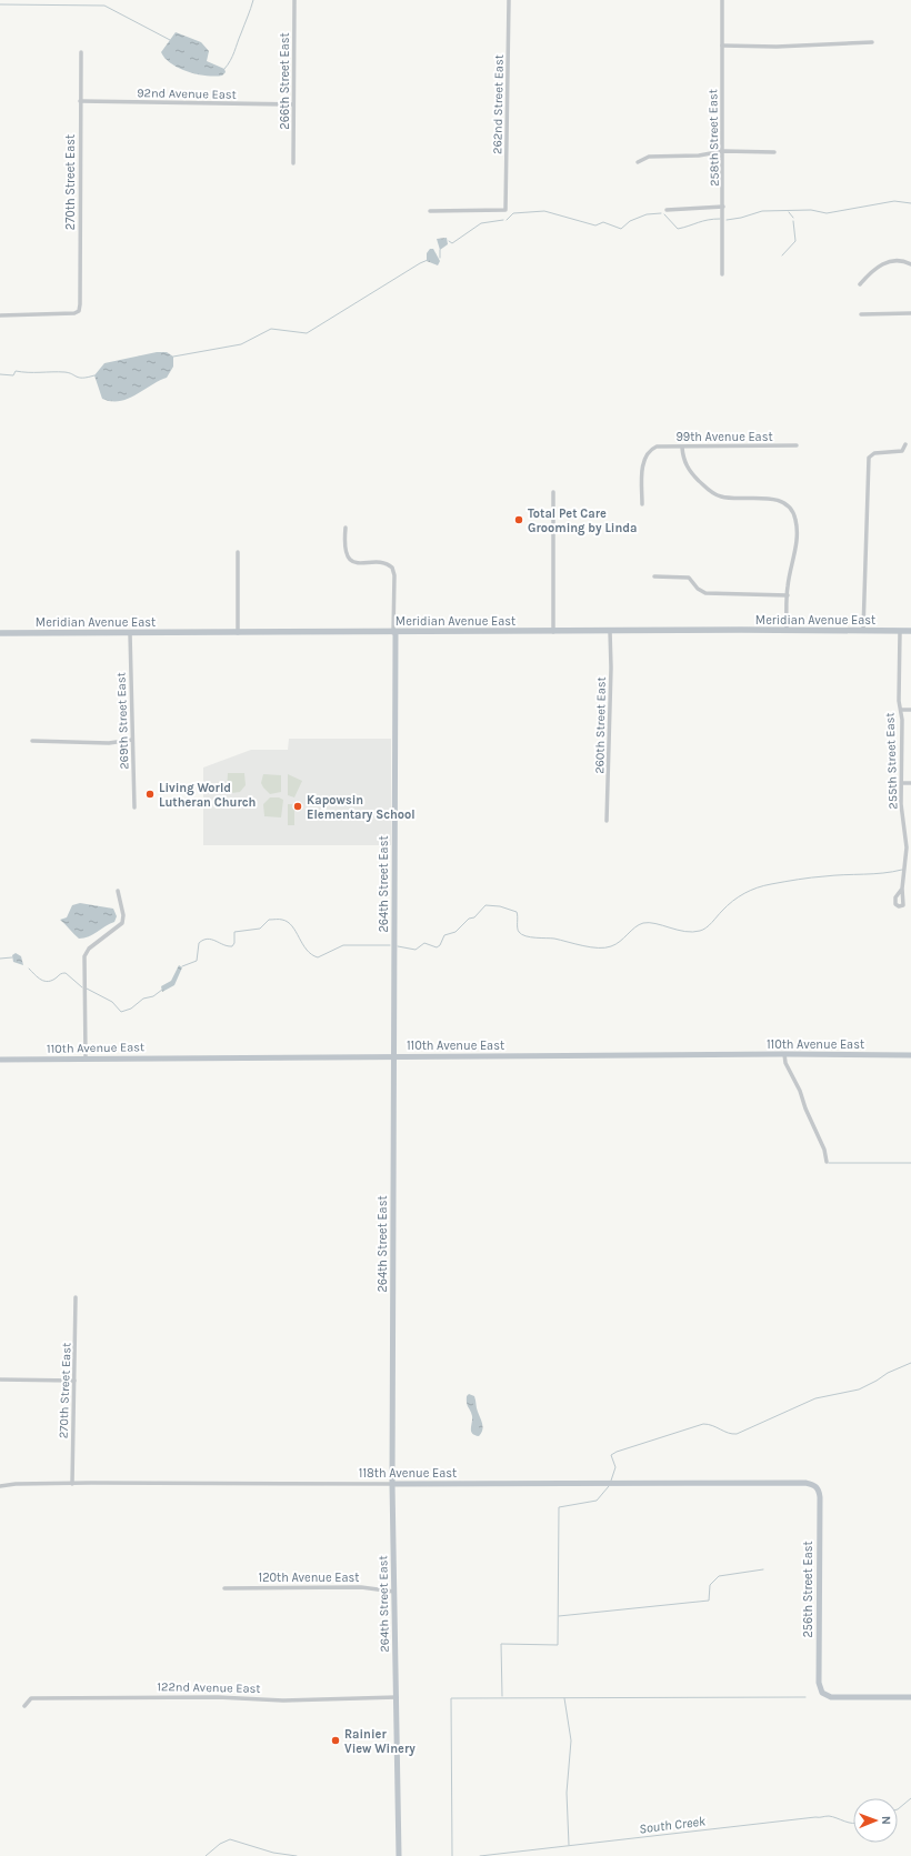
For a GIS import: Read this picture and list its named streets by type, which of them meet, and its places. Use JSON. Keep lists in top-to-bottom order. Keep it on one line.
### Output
{"streets":{"main road":["Meridian Avenue East"],"street":["266th Street East","92nd Avenue East","262nd Street East","258th Street East","270th Street East","99th Avenue East","269th Street East","260th Street East","255th Street East","264th Street East","110th Avenue East","118th Avenue East","120th Avenue East","256th Street East","122nd Avenue East"]},"crossings":[["266th Street East","92nd Avenue East"],["92nd Avenue East","270th Street East"],["270th Street East","118th Avenue East"],["Meridian Avenue East","269th Street East"],["Meridian Avenue East","260th Street East"],["Meridian Avenue East","255th Street East"],["Meridian Avenue East","264th Street East"],["264th Street East","110th Avenue East"],["264th Street East","118th Avenue East"],["264th Street East","120th Avenue East"],["264th Street East","122nd Avenue East"],["118th Avenue East","256th Street East"]],"water":["South Creek"],"places":["Total Pet Care Grooming by Linda","Living World Lutheran Church","Kapowsin Elementary School","Rainier View Winery"],"north":"right"}
